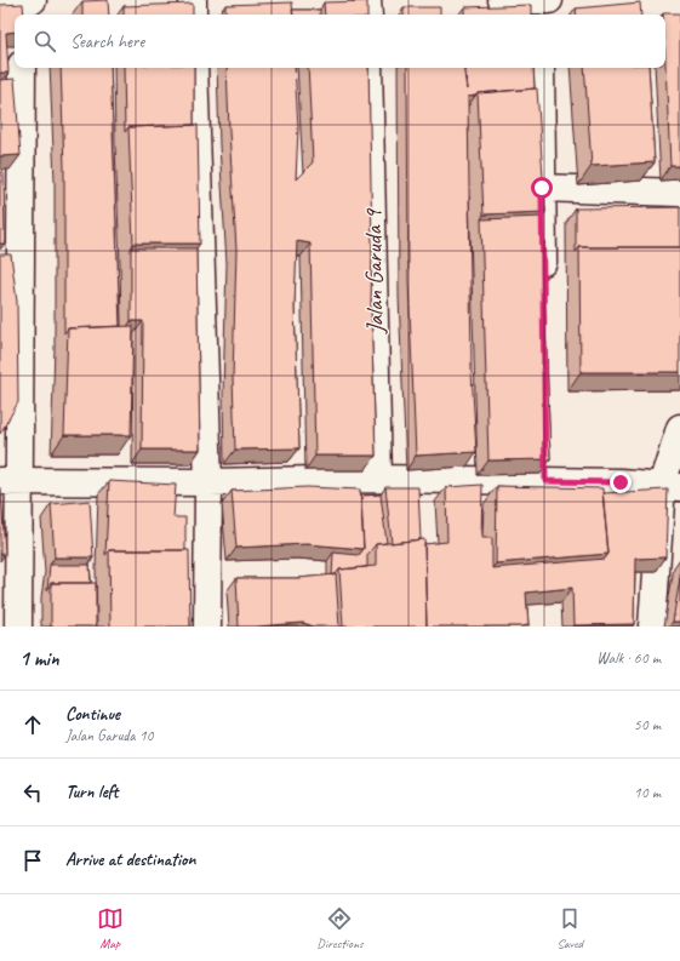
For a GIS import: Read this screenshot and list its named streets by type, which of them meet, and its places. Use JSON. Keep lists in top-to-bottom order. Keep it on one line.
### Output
{"streets":{"street":["Jalan Garuda 9"]},"page":{"search":"Search here","heading":["1 min","Walk · 60 m"],"list":[["Continue","Jalan Garuda 10","50 m"],["Turn left","10 m"],"Arrive at destination"],"nav":["Map","Directions","Saved"]}}
